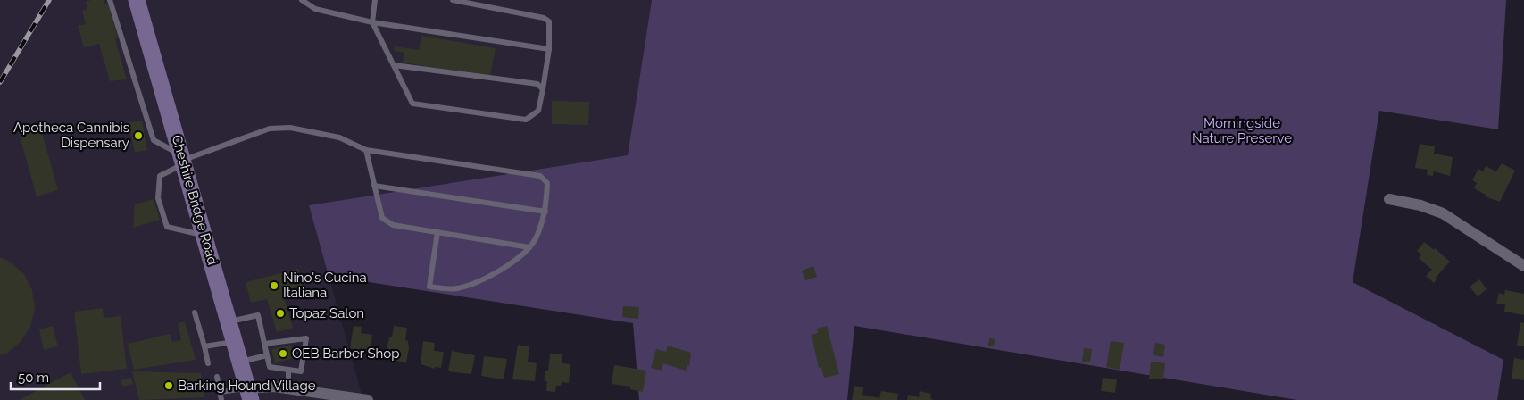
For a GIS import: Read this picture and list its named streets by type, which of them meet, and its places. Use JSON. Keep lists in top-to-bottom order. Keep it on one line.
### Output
{"streets":{"main road":["Cheshire Bridge Road"]},"parks":["Morningside Nature Preserve"],"places":["Apotheca Cannibis Dispensary","Nino's Cucina Italiana","Topaz Salon","OEB Barber Shop","Barking Hound Village"],"scale_bar":"50 m"}
